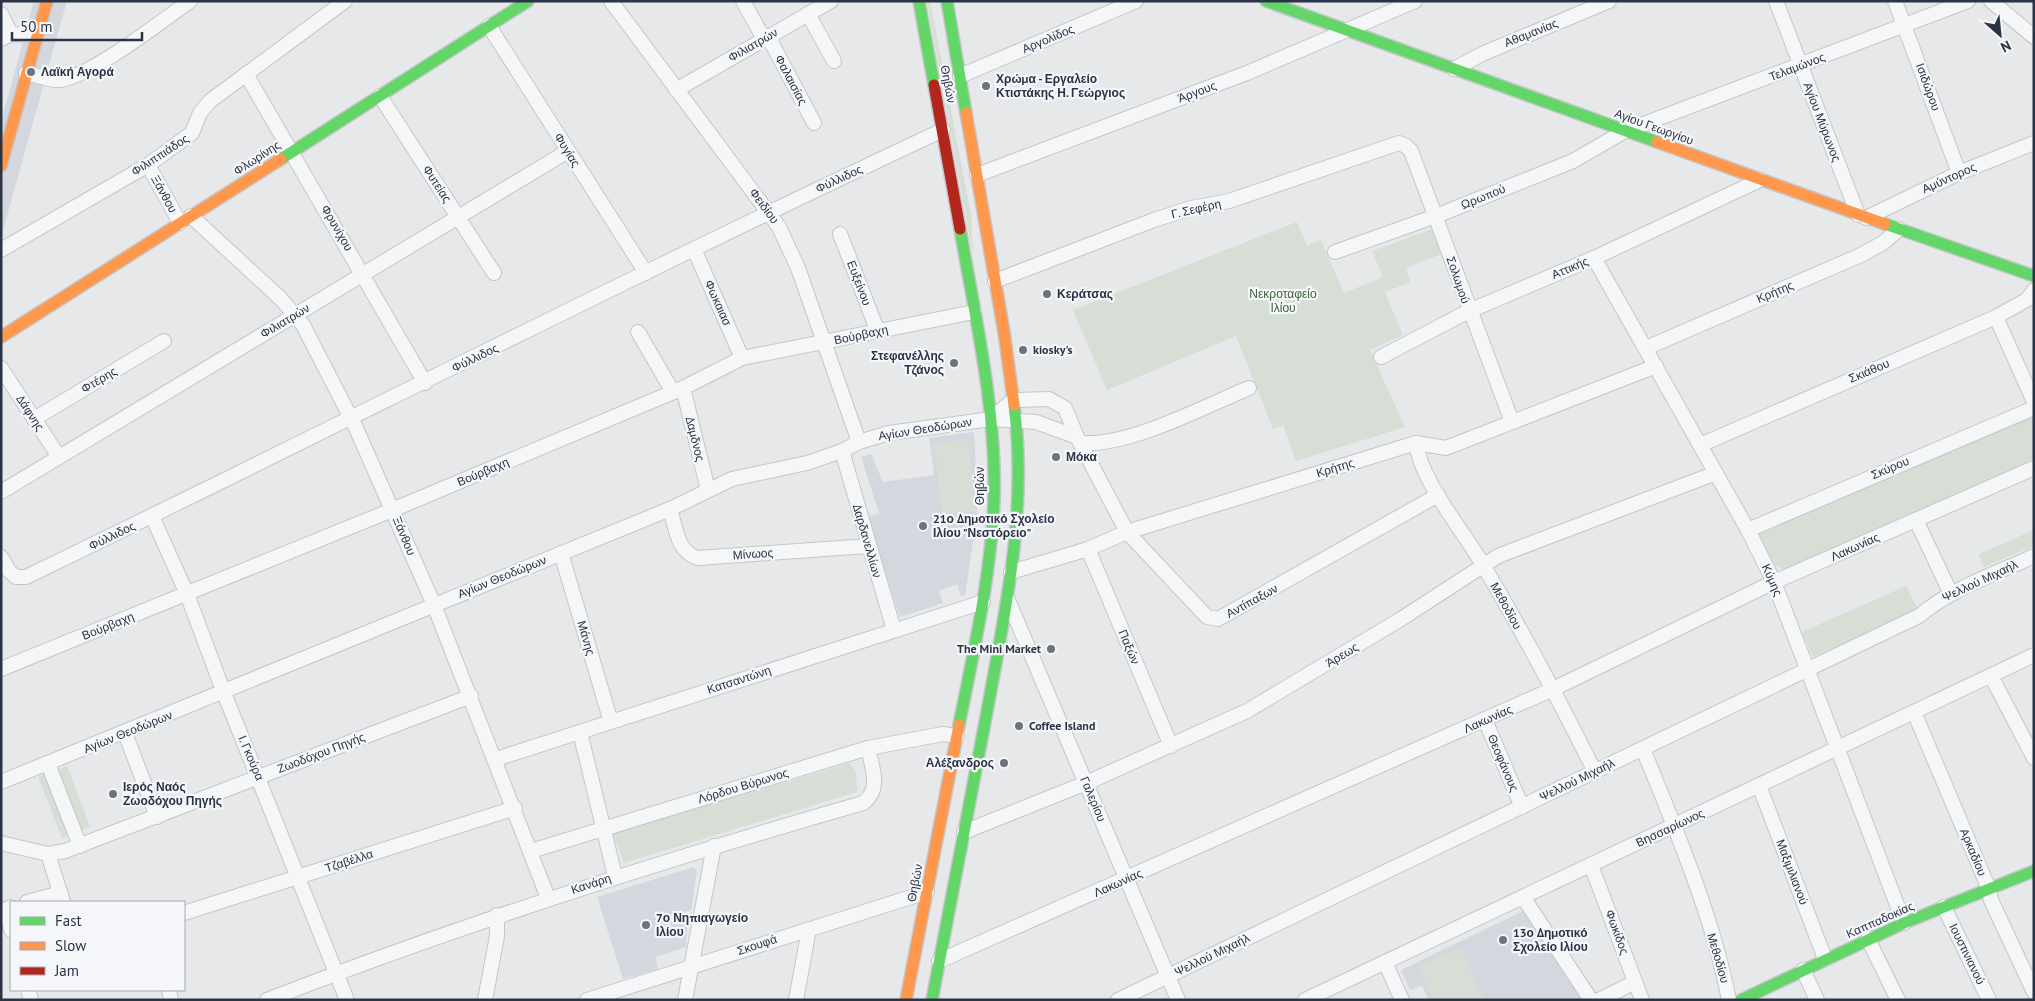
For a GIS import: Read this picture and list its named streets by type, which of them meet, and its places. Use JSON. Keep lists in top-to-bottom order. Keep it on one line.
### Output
{"streets":{"main road":["Θηβών","Αγίου Γεωργίου","Φλωρίνης","Καππαδοκίας"],"street":["Αθαμανίας","Αργολίδος","Φιλιατρών","Τελαμώνος","Φαλαισίας","Ισιδώρου","Άργους","Αγίου Μύρωνος","Φυγίας","Φιλιππιάδος","Αμύντορος","Φύλλιδος","Φυτείας","Ξάνθου","Ωρωπού","Φειδίου","Γ. Σεφέρη","Φρυνίχου","Αττικής","Σολωμού","Ευξείνου","Κρήτης","Φωκαιασ","Βούρβαχη","Σκιάθου","Φτέρης","Δάφνης","Αγίων Θεοδώρων","Δαμδνος","Σκύρου","Δαρδανελλίων","Λακωνίας","Μίνωος","Κύμης","Ψελλού Μιχαήλ","Αντίπαξων","Μεθοδίου","Μάνης","Παξών","Άρεως","Κατσαντώνη","Ζωοδόχου Πηγής","Ι. Γκούρα","Θεοφάνους","Λόρδου Βύρωνος","Γαλερίου","Βησσαρίωνος","Αρκαδίου","Τζαβέλλα","Μαξιμιλιανού","Κανάρη","Φωκίδος","Σκουφά","Ιουστινιανού"]},"crossings":[["Αθαμανίας","Αγίου Γεωργίου"],["Αργολίδος","Θηβών"],["Φιλιατρών","Φαλαισίας"],["Φιλιατρών","Φυγίας"],["Φιλιατρών","Φυτείας"],["Φιλιατρών","Ξάνθου"],["Φιλιατρών","Φειδίου"],["Φιλιατρών","Φρυνίχου"],["Φιλιατρών","Δάφνης"],["Τελαμώνος","Ισιδώρου"],["Τελαμώνος","Αγίου Μύρωνος"],["Τελαμώνος","Αγίου Γεωργίου"],["Τελαμώνος","Ωρωπού"],["Θηβών","Άργους"],["Θηβών","Φύλλιδος"],["Θηβών","Γ. Σεφέρη"],["Θηβών","Κρήτης"],["Θηβών","Βούρβαχη"],["Θηβών","Αγίων Θεοδώρων"],["Θηβών","Λακωνίας"],["Θηβών","Αντίπαξων"],["Θηβών","Άρεως"],["Θηβών","Κατσαντώνη"],["Θηβών","Λόρδου Βύρωνος"],["Θηβών","Γαλερίου"],["Θηβών","Σκουφά"],["Ισιδώρου","Αμύντορος"],["Άργους","Αγίου Γεωργίου"],["Αγίου Μύρωνος","Αγίου Γεωργίου"],["Αγίου Μύρωνος","Αμύντορος"],["Αγίου Γεωργίου","Αμύντορος"],["Αγίου Γεωργίου","Ωρωπού"],["Αγίου Γεωργίου","Αττικής"],["Αγίου Γεωργίου","Κρήτης"],["Φυγίας","Φλωρίνης"],["Φυγίας","Φύλλιδος"],["Φιλιππιάδος","Ξάνθου"],["Φιλιππιάδος","Φρυνίχου"],["Φλωρίνης","Φυτείας"],["Φλωρίνης","Ξάνθου"],["Φλωρίνης","Φρυνίχου"],["Φύλλιδος","Ξάνθου"],["Φύλλιδος","Φειδίου"],["Φύλλιδος","Φρυνίχου"],["Φύλλιδος","Φωκαιασ"],["Φύλλιδος","Ι. Γκούρα"],["Ξάνθου","Βούρβαχη"],["Ξάνθου","Αγίων Θεοδώρων"],["Ξάνθου","Κατσαντώνη"],["Ξάνθου","Ζωοδόχου Πηγής"],["Ξάνθου","Λόρδου Βύρωνος"],["Ξάνθου","Τζαβέλλα"],["Ξάνθου","Κανάρη"],["Ωρωπού","Σολωμού"],["Φειδίου","Βούρβαχη"],["Φειδίου","Αγίων Θεοδώρων"],["Γ. Σεφέρη","Σολωμού"],["Αττικής","Σολωμού"],["Αττικής","Κύμης"],["Σολωμού","Κρήτης"],["Ευξείνου","Βούρβαχη"],["Κρήτης","Κύμης"],["Κρήτης","Αντίπαξων"],["Κρήτης","Μεθοδίου"],["Κρήτης","Παξών"],["Φωκαιασ","Βούρβαχη"],["Βούρβαχη","Δαμδνος"],["Βούρβαχη","Ι. Γκούρα"],["Σκιάθου","Κύμης"],["Φτέρης","Δάφνης"],["Αγίων Θεοδώρων","Δαμδνος"],["Αγίων Θεοδώρων","Δαρδανελλίων"],["Αγίων Θεοδώρων","Μίνωος"],["Αγίων Θεοδώρων","Μάνης"],["Αγίων Θεοδώρων","Ι. Γκούρα"],["Σκύρου","Κύμης"],["Δαρδανελλίων","Μίνωος"],["Δαρδανελλίων","Κατσαντώνη"],["Λακωνίας","Κύμης"],["Λακωνίας","Μεθοδίου"],["Λακωνίας","Θεοφάνους"],["Λακωνίας","Γαλερίου"],["Κύμης","Ψελλού Μιχαήλ"],["Κύμης","Άρεως"],["Κύμης","Βησσαρίωνος"],["Κύμης","Καππαδοκίας"],["Ψελλού Μιχαήλ","Μεθοδίου"],["Ψελλού Μιχαήλ","Θεοφάνους"],["Ψελλού Μιχαήλ","Γαλερίου"],["Αντίπαξων","Μεθοδίου"],["Μεθοδίου","Άρεως"],["Μεθοδίου","Βησσαρίωνος"],["Μάνης","Κατσαντώνη"],["Παξών","Άρεως"],["Άρεως","Γαλερίου"],["Ζωοδόχου Πηγής","Ι. Γκούρα"],["Ι. Γκούρα","Τζαβέλλα"],["Ι. Γκούρα","Κανάρη"],["Λόρδου Βύρωνος","Κανάρη"],["Βησσαρίωνος","Αρκαδίου"],["Βησσαρίωνος","Μαξιμιλιανού"],["Βησσαρίωνος","Φωκίδος"],["Αρκαδίου","Καππαδοκίας"],["Μαξιμιλιανού","Καππαδοκίας"],["Καππαδοκίας","Ιουστινιανού"]],"parks":["Νεκροταφείο Ιλίου"],"places":["Λαϊκή Αγορά","Χρώμα - Εργαλείο Κτιστάκης Η. Γεώργιος","Κεράτσας","kiosky's","Στεφανέλλης Τζάνος","Μόκα","21ο Δημοτικό Σχολείο Ιλίου \"Νεστόρειο\"","The Mini Market","Coffee Island","Αλέξανδρος","Ιερός Ναός Ζωοδόχου Πηγής","7ο Νηπιαγωγείο Ιλίου","13ο Δημοτικό Σχολείο Ιλίου"],"legend":["Fast","Slow","Jam"],"scale_bar":"50 m","north":"bottom right"}
